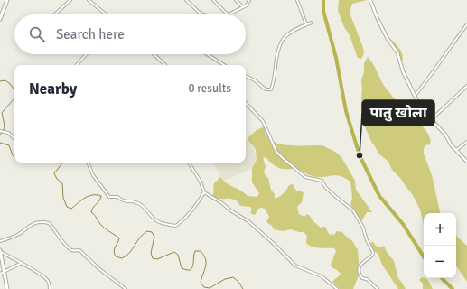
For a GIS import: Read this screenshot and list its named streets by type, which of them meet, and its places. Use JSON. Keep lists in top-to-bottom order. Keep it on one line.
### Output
{"places":["पातु खोला"],"page":{"search":"Search here","heading":["Nearby","0 results"],"map_buttons":["+","−"]}}
